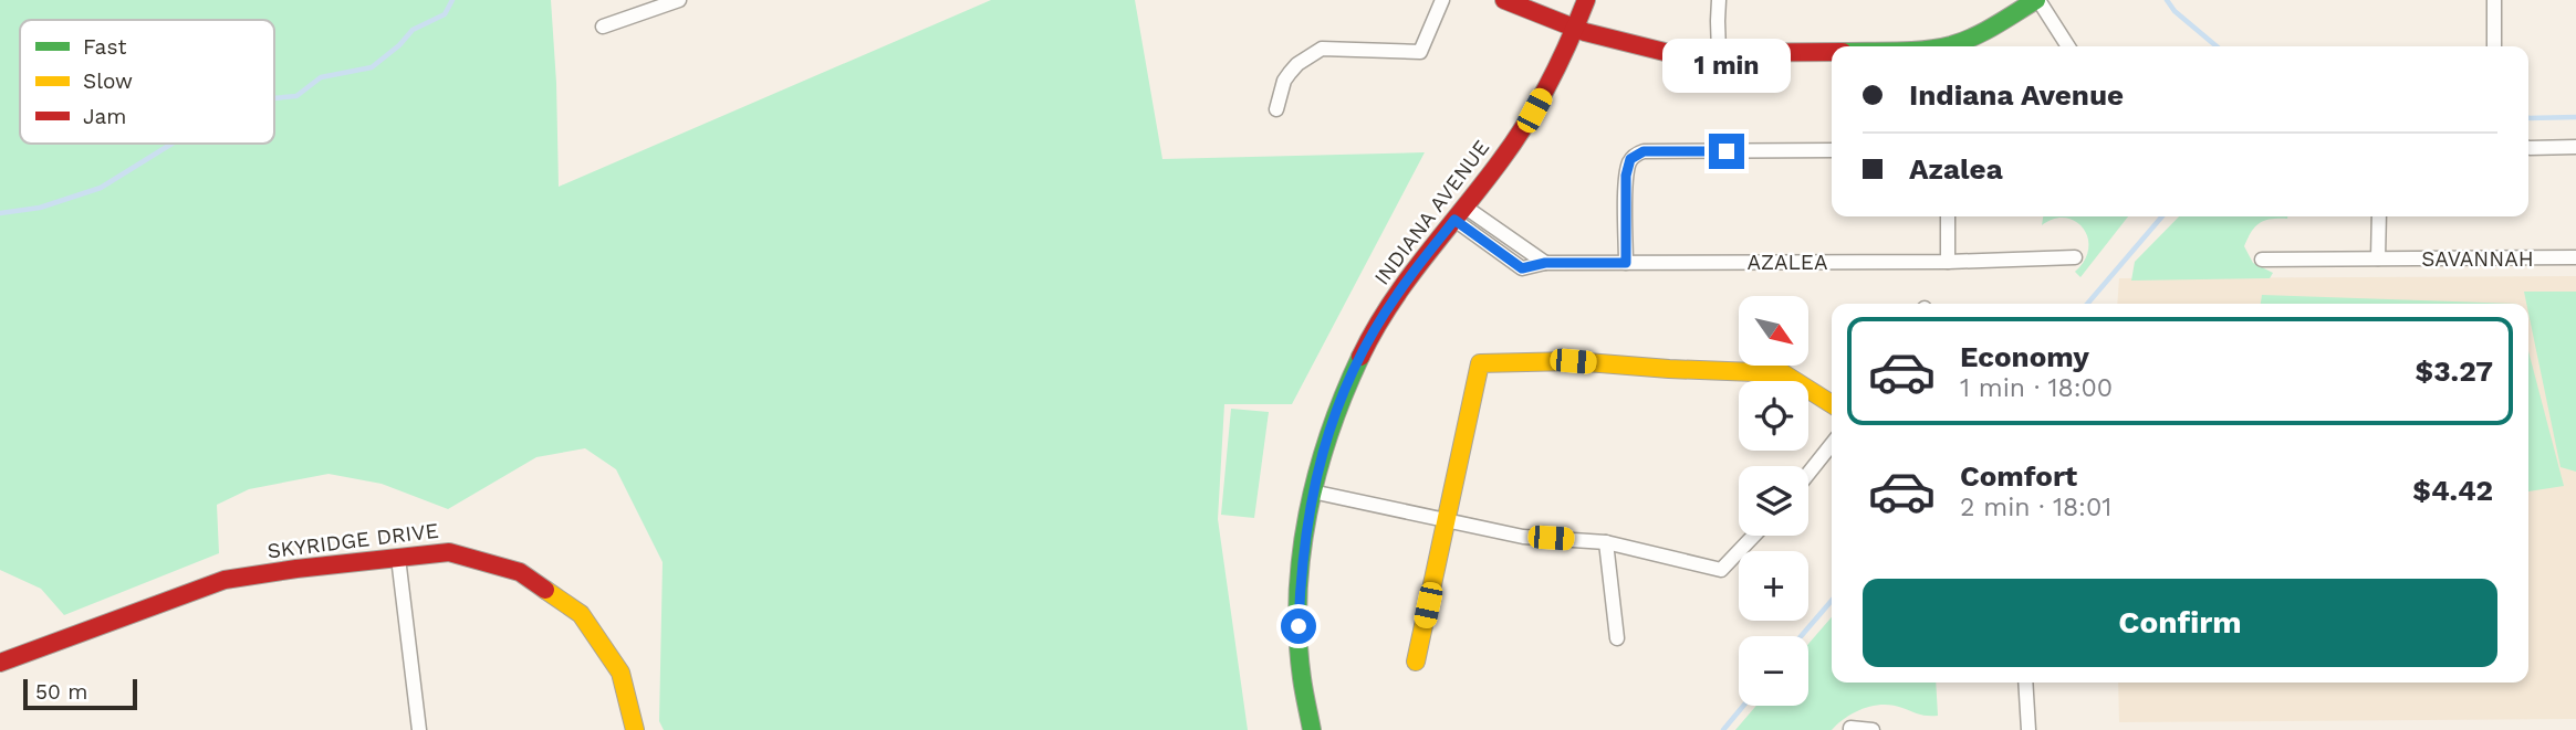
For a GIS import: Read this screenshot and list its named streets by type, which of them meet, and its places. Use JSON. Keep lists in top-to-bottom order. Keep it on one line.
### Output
{"streets":{"street":["INDIANA AVENUE","SAVANNAH","AZALEA","SKYRIDGE DRIVE"]},"crossings":[["INDIANA AVENUE","AZALEA"]],"legend":["Fast","Slow","Jam"],"scale_bar":"50 m","north":"bottom right","page":{"bubble":"1 min","banner":["Indiana Avenue","Azalea"],"map_buttons":["+","−"],"list":[{"name":"Economy","note":"1 min · 18:00","value":"$3.27"},{"name":"Comfort","note":"2 min · 18:01","value":"$4.42"}],"buttons":"Confirm","scale":"50 m"}}
